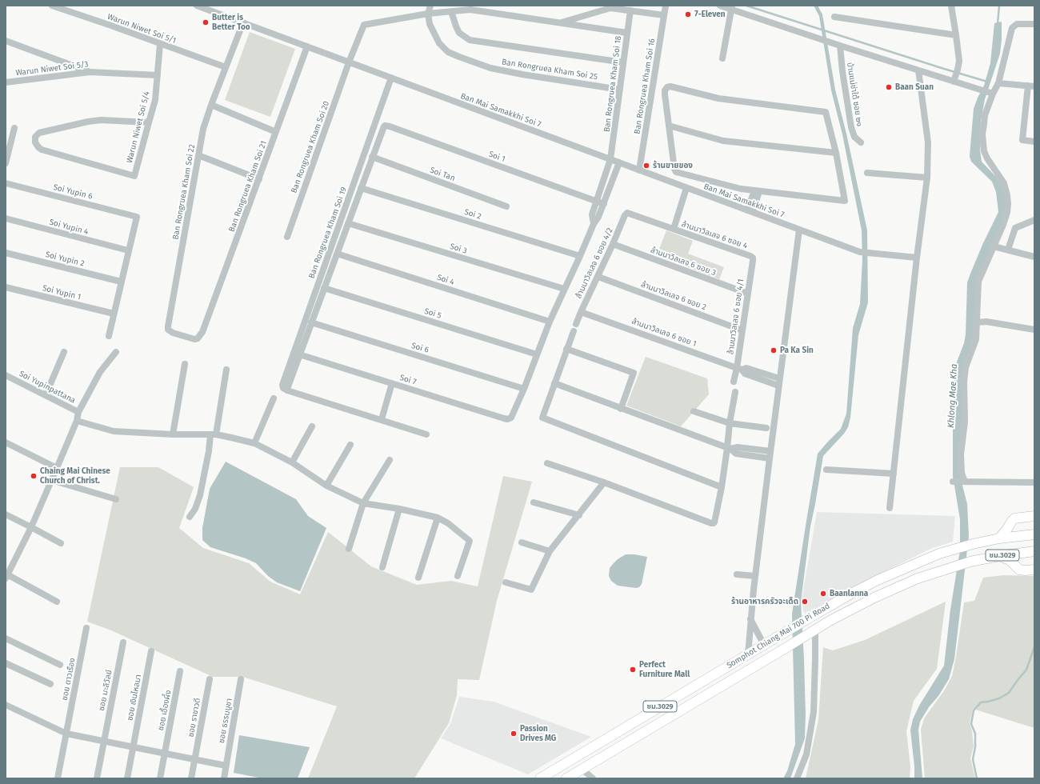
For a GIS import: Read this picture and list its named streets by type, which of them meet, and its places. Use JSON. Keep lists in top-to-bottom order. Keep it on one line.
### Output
{"streets":{"main road":["ชม.3029","Somphot Chiang Mai 700 Pi Road"],"street":["Warun Niwet Soi 5/1","Warun Niwet Soi 5/3","Ban Rongruea Kham Soi 25","Ban Rongruea Kham Soi 18","Ban Rongruea Kham Soi 16","บ้านแม่ข่าใต้ ซอย ๒๑","Ban Mai Samakkhi Soi 7","Warun Niwet Soi 5/4","Ban Rongruea Kham Soi 20","Soi 1","Soi Tan","Ban Rongruea Kham Soi 21","Soi Yupin 6","Ban Rongruea Kham Soi 22","Soi 2","Soi Yupin 4","Ban Rongruea Kham Soi 19","ล้านนาวิลเลจ 6 ซอย 4","Soi 3","Soi Yupin 2","ล้านนาวิลเลจ 6 ซอย 3","ล้านนาวิลเลจ 6 ซอย 4/2","Soi 4","Soi Yupin 1","ล้านนาวิลเลจ 6 ซอย 2","Soi 5","ล้านนาวิลเลจ 6 ซอย 4/1","ล้านนาวิลเลจ 6 ซอย 1","Soi 6","Soi 7","Soi Yupinpattana","ซอย ดาวเรือง","ซอย มะลิวัลย์","ซอย เงินไหลมา","ซอย เอื้องผึ้ง","ซอย ราชาวดี","ซอย ธรรมบูชา"]},"crossings":[["Warun Niwet Soi 5/1","Warun Niwet Soi 5/4"],["Warun Niwet Soi 5/1","Ban Rongruea Kham Soi 22"],["Warun Niwet Soi 5/3","Warun Niwet Soi 5/4"],["Ban Rongruea Kham Soi 25","Ban Rongruea Kham Soi 18"],["Ban Rongruea Kham Soi 25","Ban Rongruea Kham Soi 20"],["Ban Rongruea Kham Soi 18","Ban Mai Samakkhi Soi 7"],["Ban Rongruea Kham Soi 18","Soi 1"],["Ban Rongruea Kham Soi 16","Ban Mai Samakkhi Soi 7"],["Ban Mai Samakkhi Soi 7","Ban Rongruea Kham Soi 20"],["Ban Mai Samakkhi Soi 7","Ban Rongruea Kham Soi 21"],["Ban Mai Samakkhi Soi 7","Ban Rongruea Kham Soi 22"],["Ban Mai Samakkhi Soi 7","Ban Rongruea Kham Soi 19"],["Soi 1","Soi Tan"],["Ban Rongruea Kham Soi 21","Ban Rongruea Kham Soi 22"],["Soi Yupin 6","Soi Yupin 4"],["ล้านนาวิลเลจ 6 ซอย 4","ล้านนาวิลเลจ 6 ซอย 4/2"],["ล้านนาวิลเลจ 6 ซอย 4","ล้านนาวิลเลจ 6 ซอย 4/1"],["ล้านนาวิลเลจ 6 ซอย 3","ล้านนาวิลเลจ 6 ซอย 4/2"],["ล้านนาวิลเลจ 6 ซอย 3","ล้านนาวิลเลจ 6 ซอย 4/1"],["ล้านนาวิลเลจ 6 ซอย 4/2","ล้านนาวิลเลจ 6 ซอย 2"],["ล้านนาวิลเลจ 6 ซอย 4/2","ล้านนาวิลเลจ 6 ซอย 1"],["ล้านนาวิลเลจ 6 ซอย 2","ล้านนาวิลเลจ 6 ซอย 4/1"],["ล้านนาวิลเลจ 6 ซอย 4/1","ล้านนาวิลเลจ 6 ซอย 1"],["Soi 6","Soi 7"]],"water":["Khlong Mae Kha"],"places":["7-Eleven","Butter is Better Too","Baan Suan","ร้านขายของ","Pa Ka Sin","Chaing Mai Chinese Church of Christ.","Baanlanna","ร้านอาหารครัวจะเด็ด","Perfect Furniture Mall","Passion Drives MG"]}
